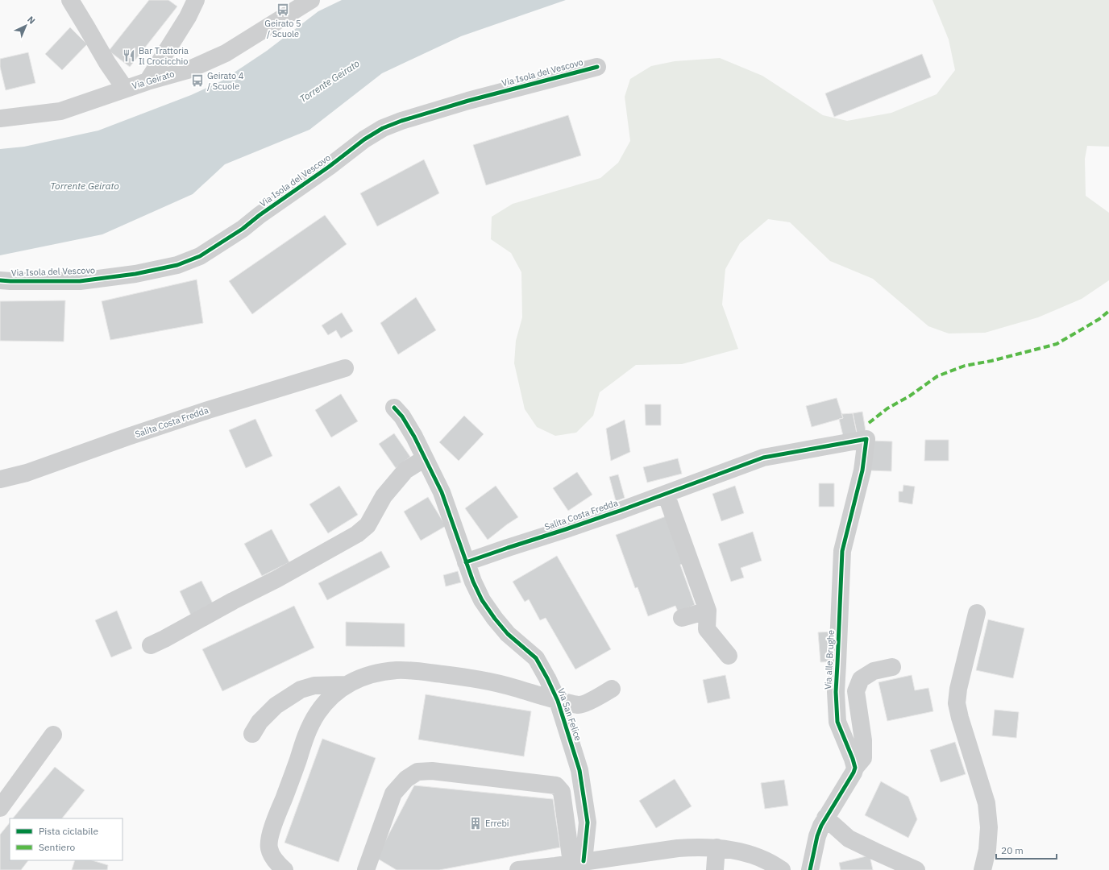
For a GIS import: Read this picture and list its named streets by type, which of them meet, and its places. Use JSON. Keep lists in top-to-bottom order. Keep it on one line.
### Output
{"streets":{"street":["Via Isola del Vescovo","Via Geirato","Salita Costa Fredda","Via alle Brughe","Via San Felice"]},"crossings":[["Salita Costa Fredda","Via alle Brughe"],["Salita Costa Fredda","Via San Felice"]],"water":["Torrente Geirato"],"places":{"bus stop":["Geirato 5 / Scuole","Geirato 4 / Scuole"],"restaurant":["Bar Trattoria Il Crocicchio"],"building":["Errebi"]},"legend":["Pista ciclabile","Sentiero"],"scale_bar":"20 m","north":"top right"}
